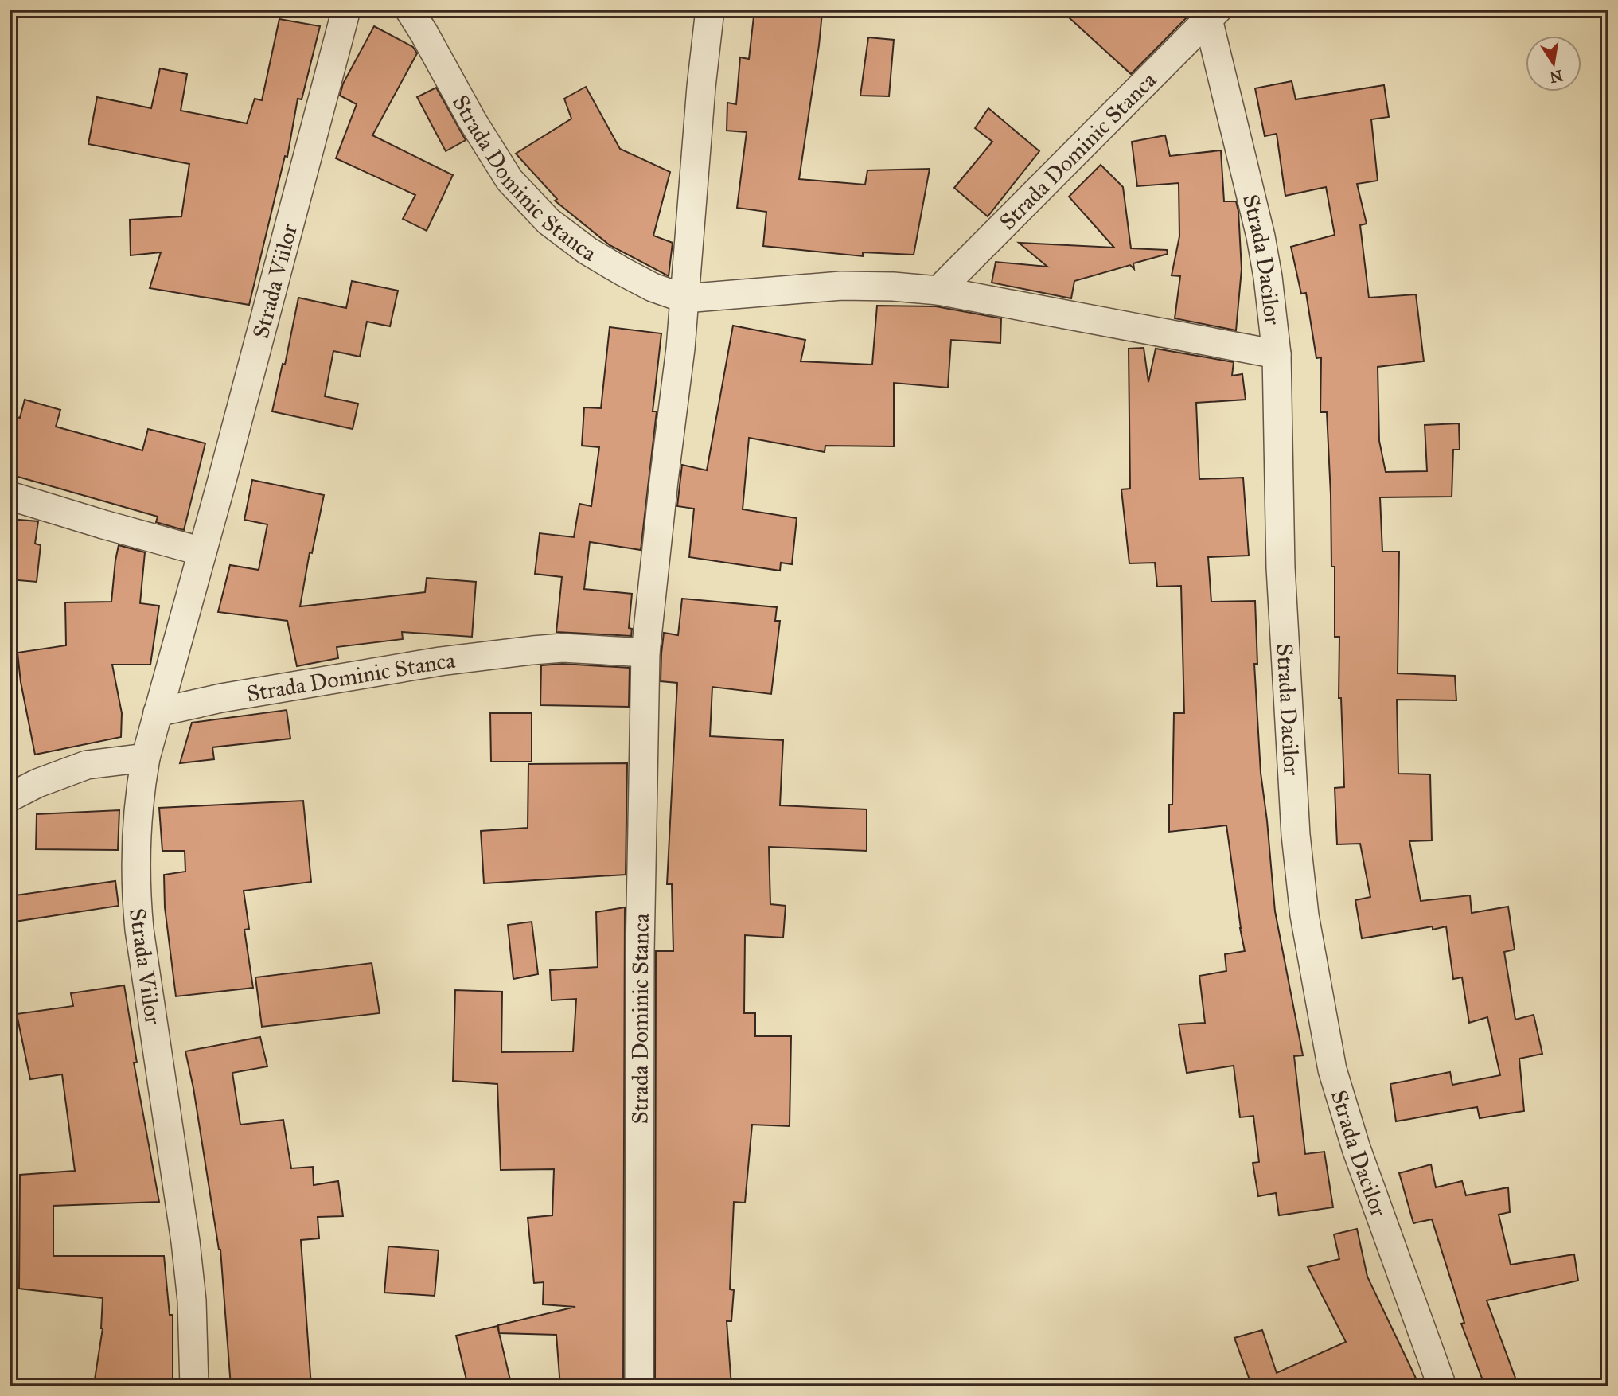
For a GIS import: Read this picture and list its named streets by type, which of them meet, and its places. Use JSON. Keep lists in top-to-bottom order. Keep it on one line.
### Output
{"streets":{"street":["Strada Dominic Stanca","Strada Dacilor","Strada Viilor"]},"crossings":[["Strada Dominic Stanca","Strada Dacilor"],["Strada Dominic Stanca","Strada Viilor"]],"north":"bottom"}
